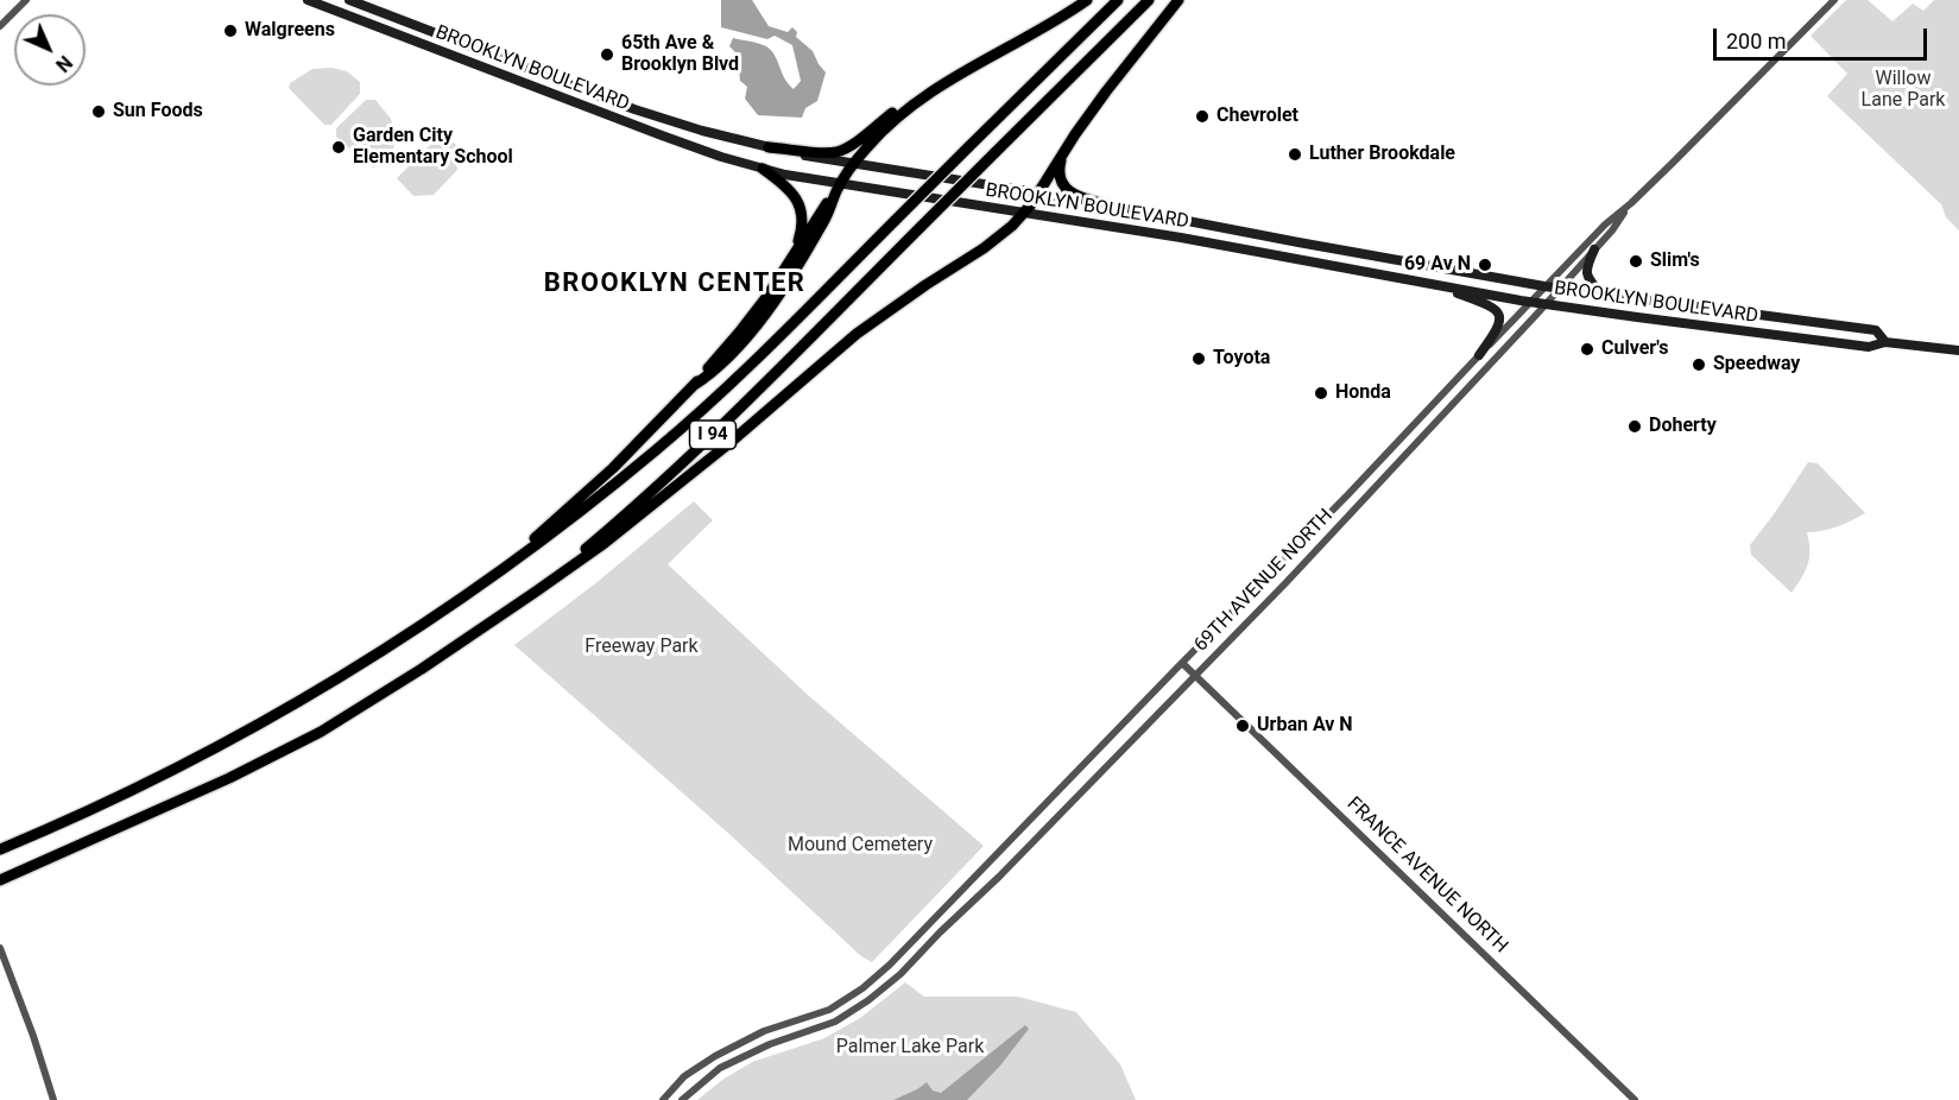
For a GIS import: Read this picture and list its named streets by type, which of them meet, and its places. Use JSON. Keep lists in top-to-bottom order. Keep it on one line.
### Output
{"streets":{"highway":["I 94"],"main road":["BROOKLYN BOULEVARD"],"street":["69TH AVENUE NORTH","FRANCE AVENUE NORTH"]},"crossings":[["BROOKLYN BOULEVARD","69TH AVENUE NORTH"],["69TH AVENUE NORTH","FRANCE AVENUE NORTH"]],"districts":["BROOKLYN CENTER"],"parks":["Willow Lane Park","Freeway Park","Mound Cemetery","Palmer Lake Park"],"places":["Walgreens","65th Ave & Brooklyn Blvd","Sun Foods","Chevrolet","Garden City Elementary School","Luther Brookdale","Slim's","69 Av N","Culver's","Toyota","Speedway","Honda","Doherty","Urban Av N"],"scale_bar":"200 m","north":"bottom right"}
